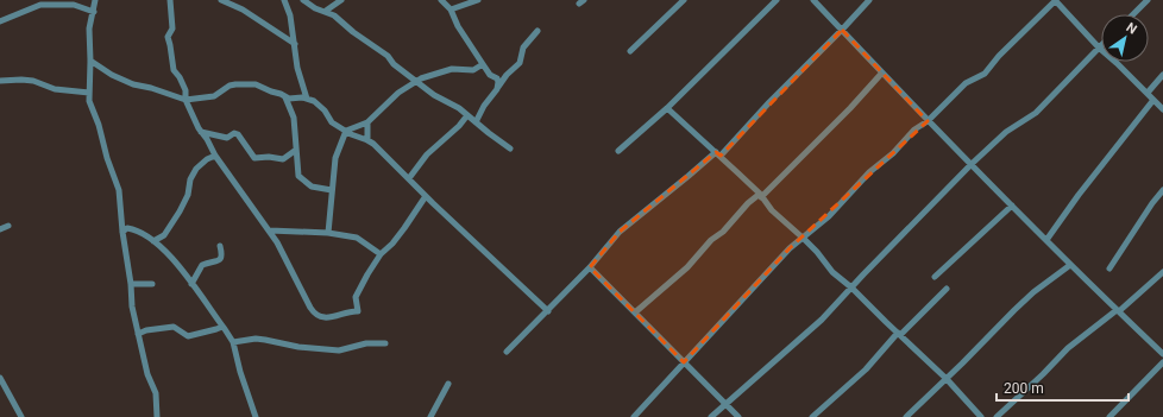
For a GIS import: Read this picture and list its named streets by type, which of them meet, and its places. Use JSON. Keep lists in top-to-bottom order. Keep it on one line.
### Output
{"scale_bar":"200 m","north":"top right"}
